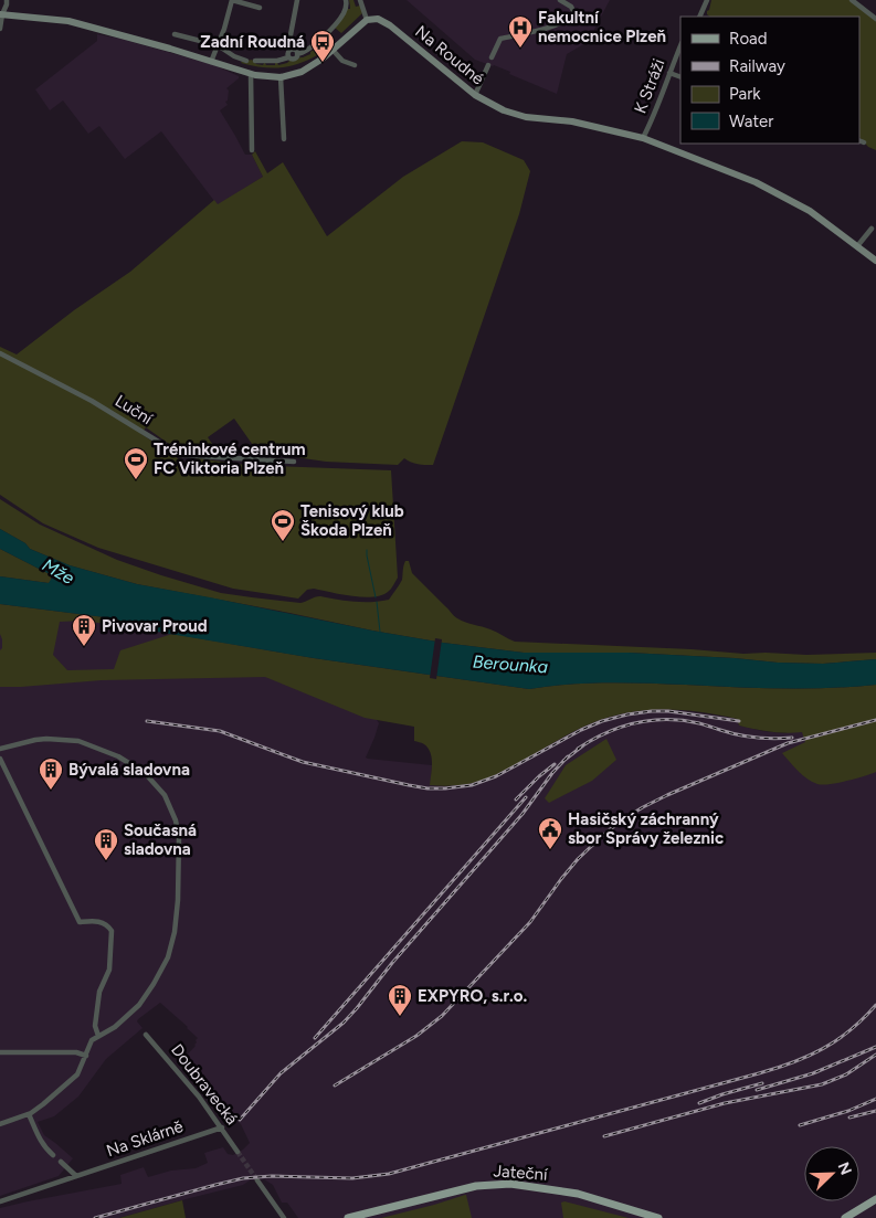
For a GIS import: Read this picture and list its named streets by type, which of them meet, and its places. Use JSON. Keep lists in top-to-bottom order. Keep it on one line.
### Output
{"streets":{"main road":["Jateční"],"street":["Na Roudné","K Stráži","Luční","Doubravecká","Na Sklárně"]},"crossings":[["Na Roudné","K Stráži"],["Doubravecká","Na Sklárně"]],"water":["Mže","Berounka"],"places":{"hospital":["Fakultní nemocnice Plzeň"],"bus stop":["Zadní Roudná"],"sports":["Tréninkové centrum FC Viktoria Plzeň","Tenisový klub Škoda Plzeň"],"building":["Pivovar Proud","Bývalá sladovna","Současná sladovna","EXPYRO, s.r.o."],"public building":["Hasičský záchranný sbor Správy železnic"]},"legend":["Road","Railway","Park","Water"],"north":"top right"}
